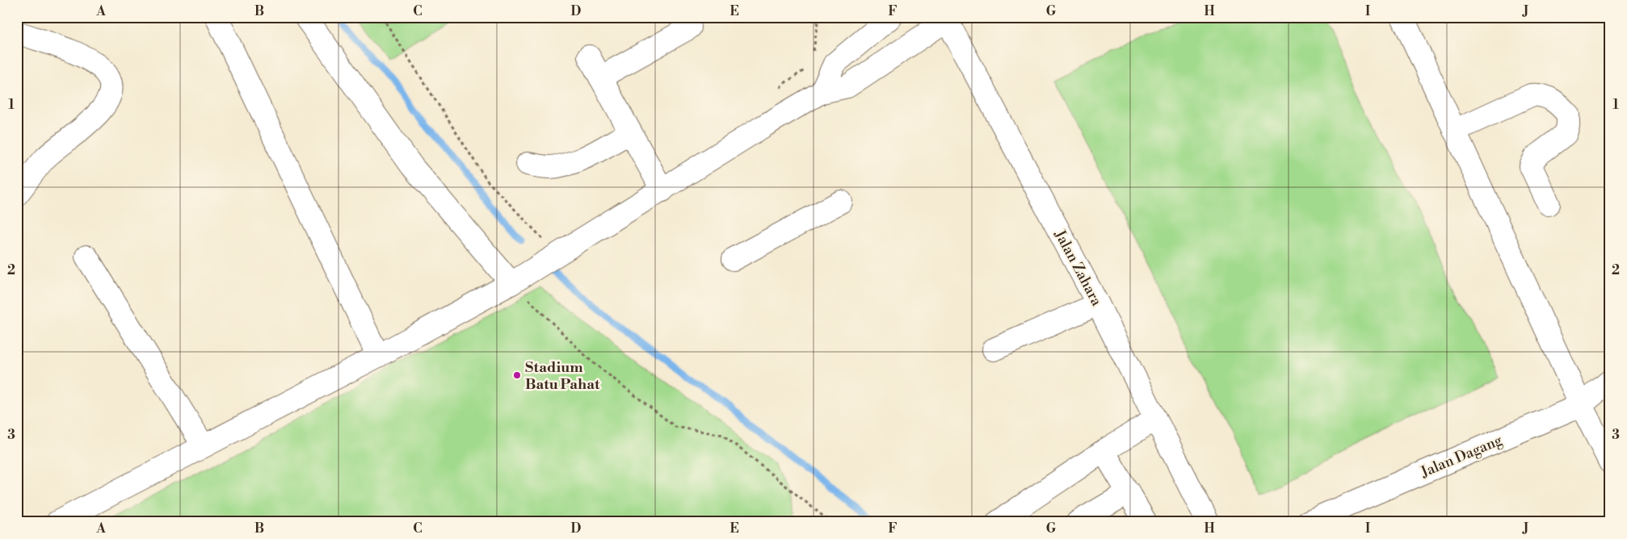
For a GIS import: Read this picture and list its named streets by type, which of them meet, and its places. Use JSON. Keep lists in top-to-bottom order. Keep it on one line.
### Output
{"streets":{"street":["Jalan Zahara","Jalan Dagang"]},"places":["Stadium Batu Pahat"],"grid":{"columns":["A","B","C","D","E","F","G","H","I","J"],"rows":["1","2","3"]}}
